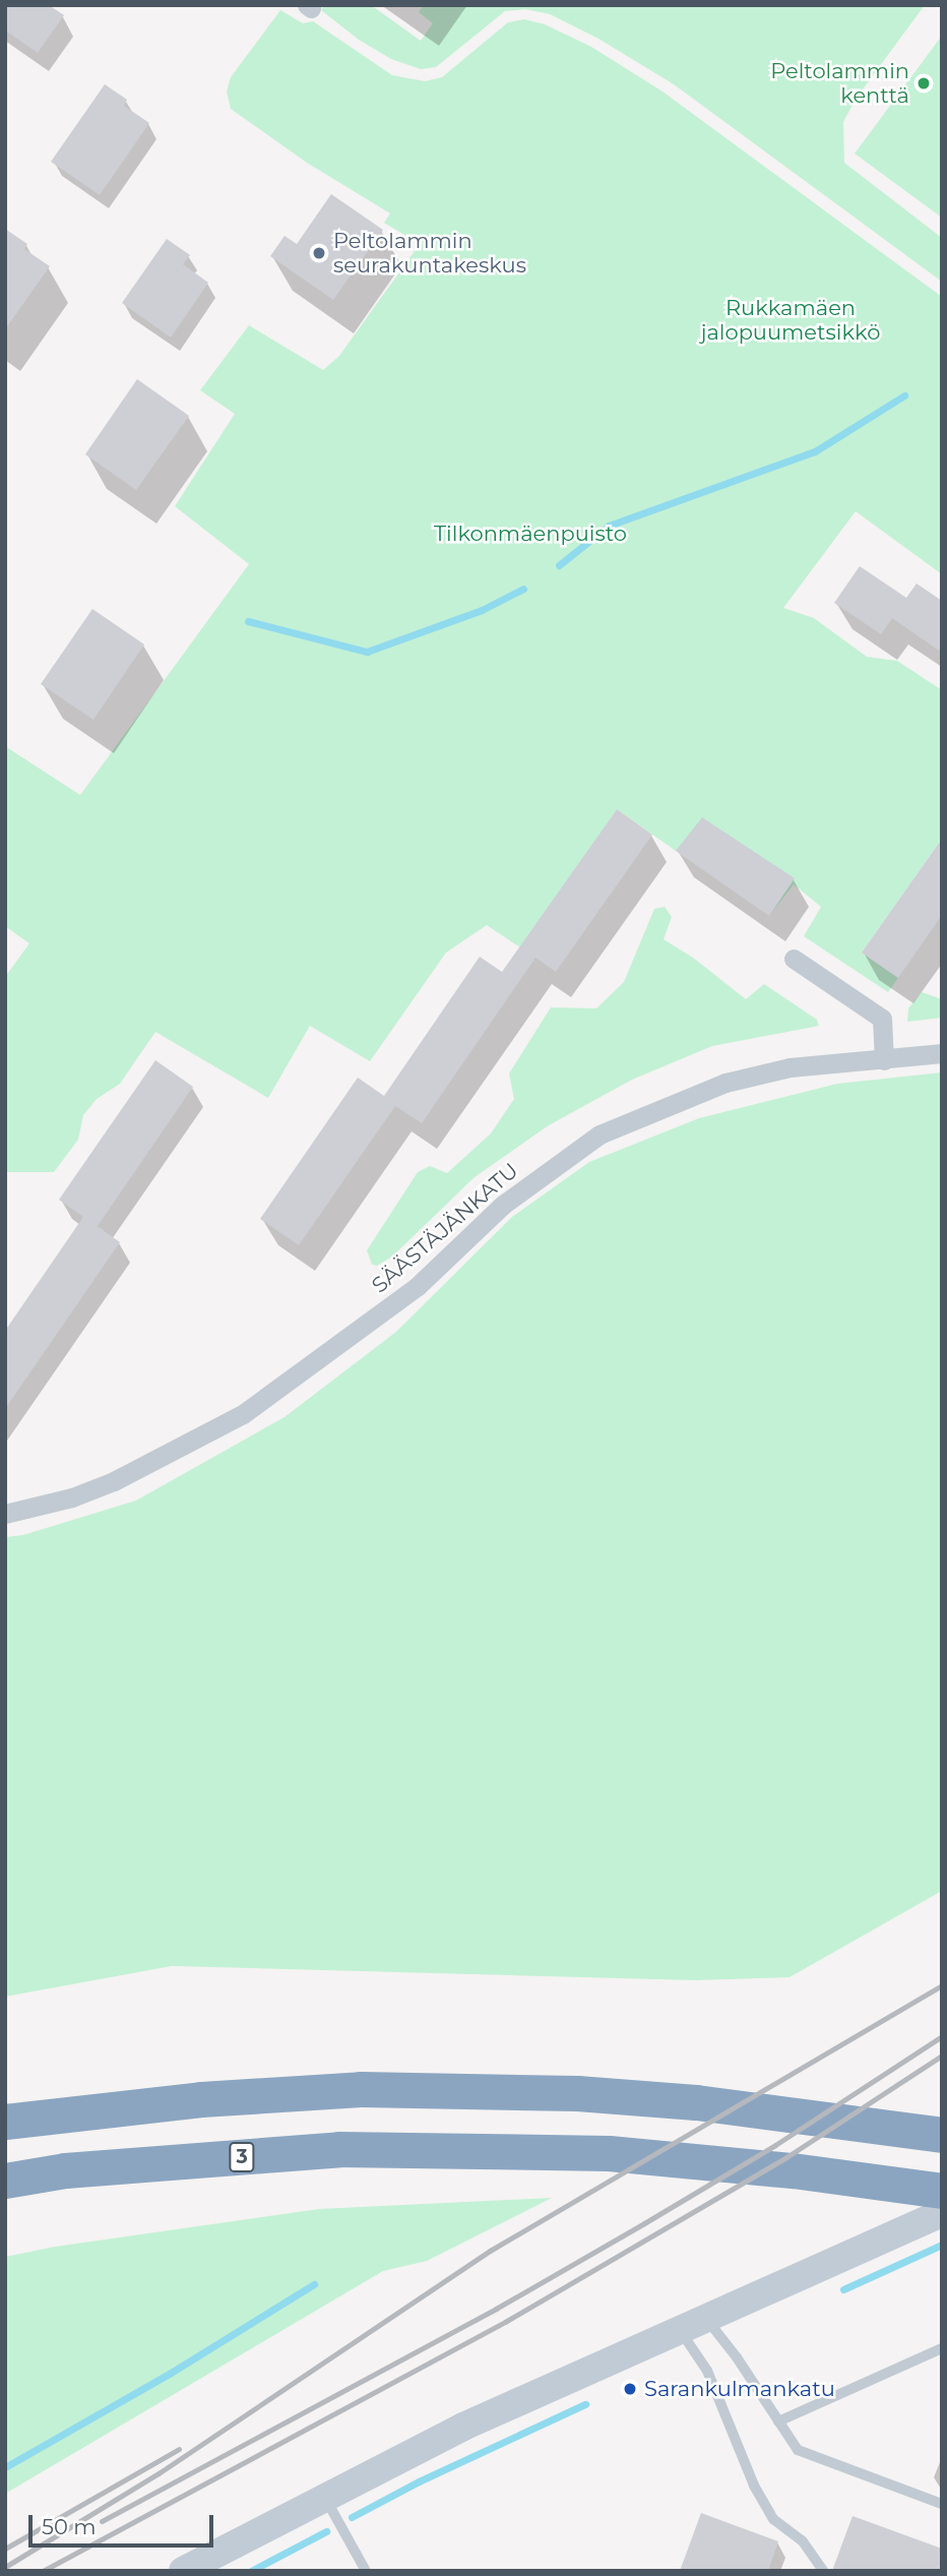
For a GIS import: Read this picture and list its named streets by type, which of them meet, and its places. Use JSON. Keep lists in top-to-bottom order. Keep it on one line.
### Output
{"streets":{"highway":["3"],"street":["SÄÄSTÄJÄNKATU"]},"parks":["Rukkamäen jalopuumetsikkö","Tilkonmäenpuisto"],"places":["Peltolammin kenttä","Peltolammin seurakuntakeskus","Sarankulmankatu"],"scale_bar":"50 m"}
